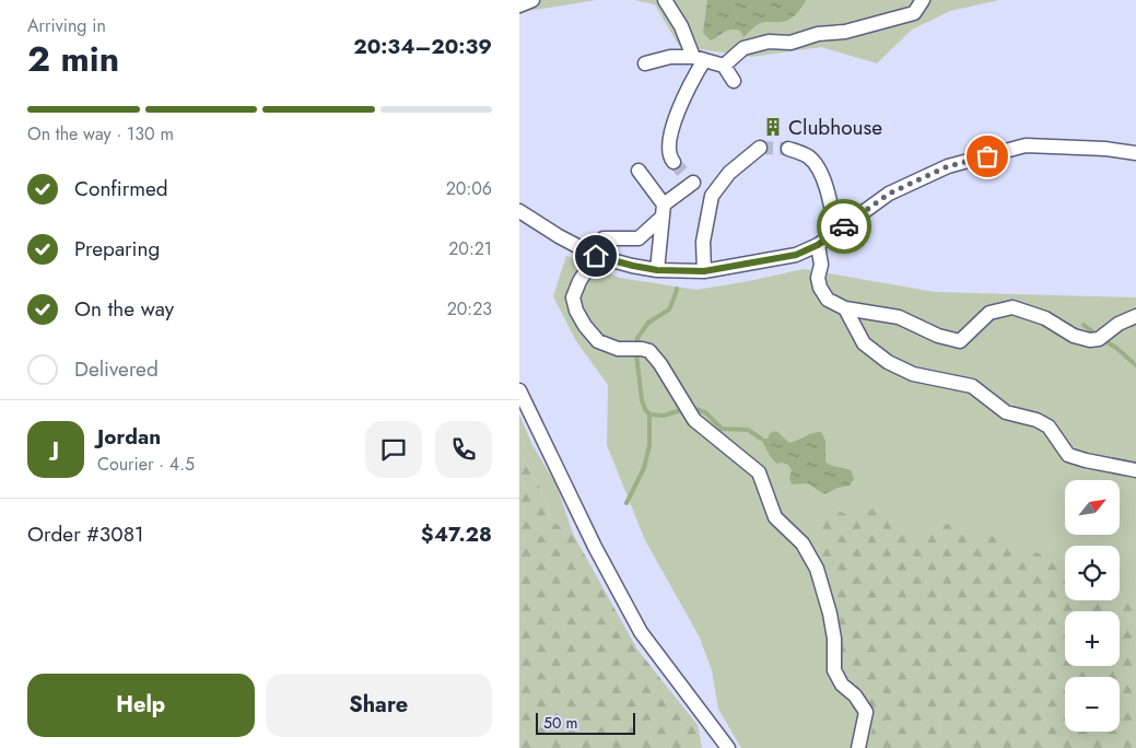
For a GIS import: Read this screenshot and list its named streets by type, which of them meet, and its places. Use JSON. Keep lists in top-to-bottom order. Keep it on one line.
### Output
{"places":{"building":["Clubhouse"]},"scale_bar":"50 m","north":"top right","page":{"heading":["2 min","Arriving in","20:34–20:39"],"panel":["Jordan","Courier · 4.5","Order #3081","$47.28"],"bar":"On the way · 130 m","list":[["Confirmed","20:06"],["Preparing","20:21"],["On the way","20:23"],"Delivered"],"round":"J","map_buttons":["+","−"],"buttons":["Help","Share"],"scale":"50 m"}}
